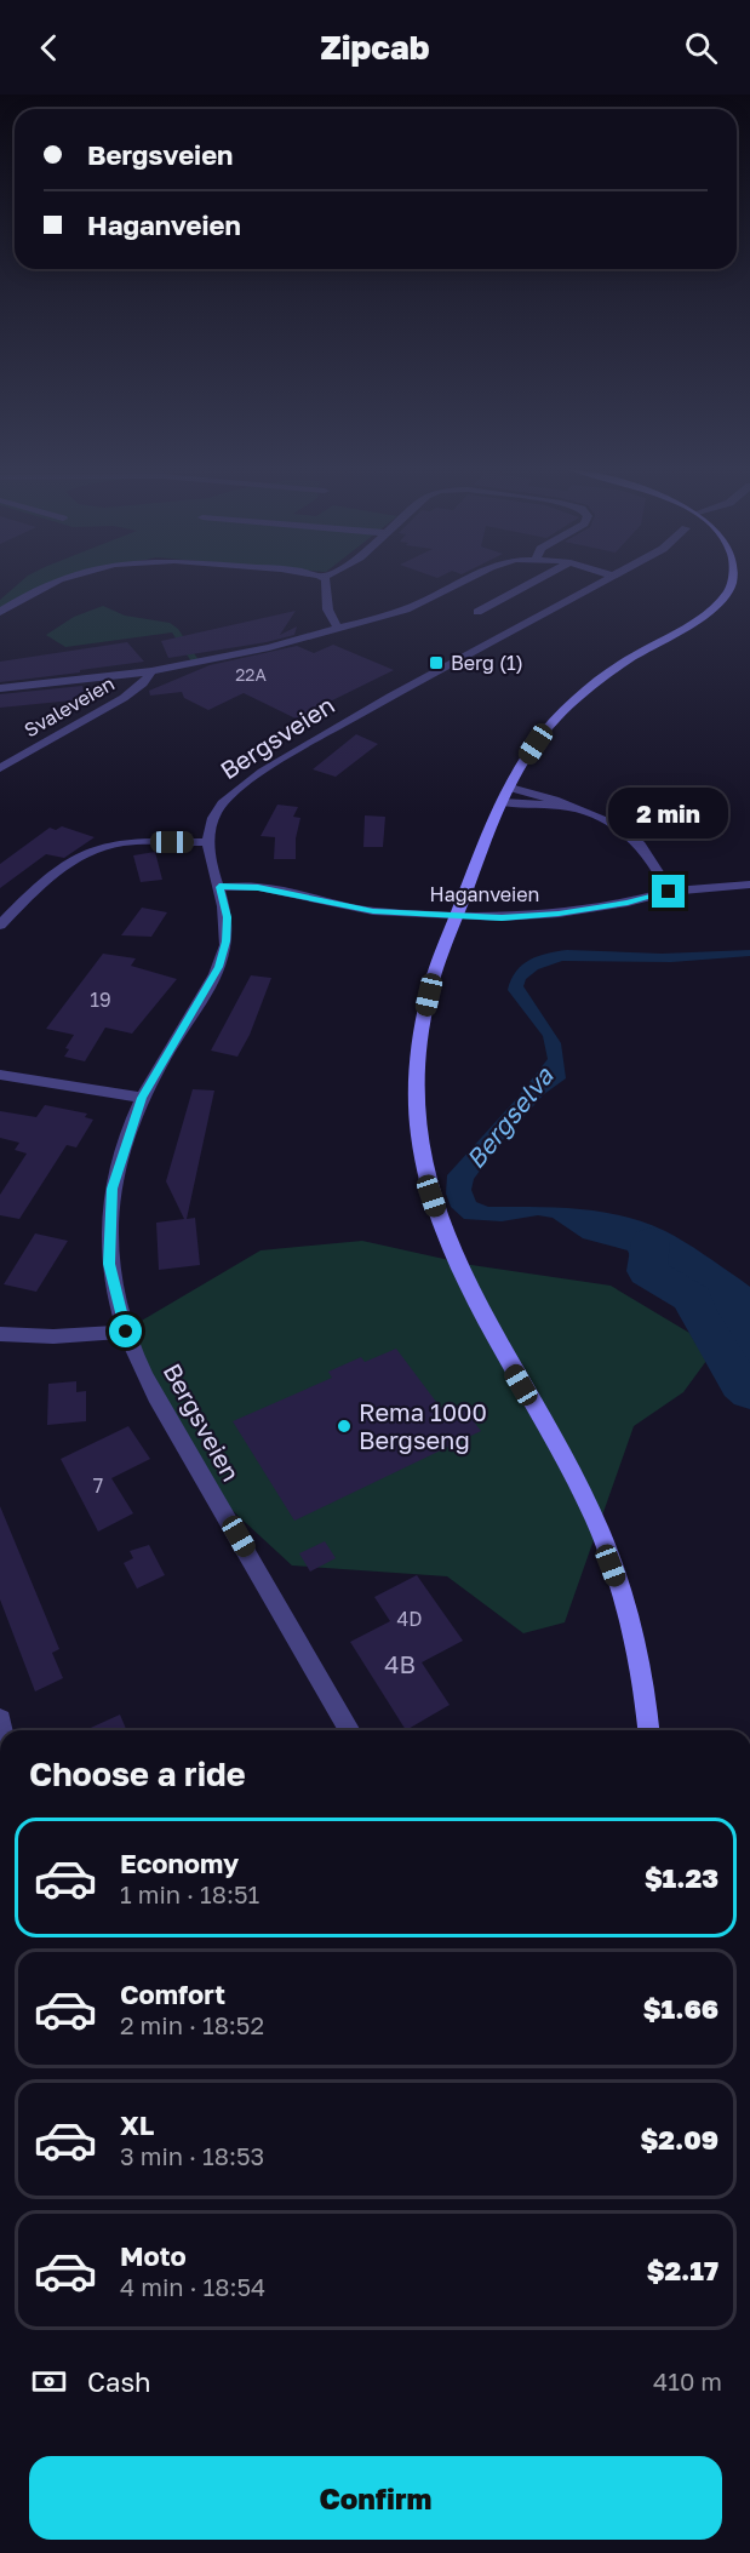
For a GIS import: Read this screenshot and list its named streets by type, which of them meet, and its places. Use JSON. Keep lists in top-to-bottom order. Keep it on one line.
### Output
{"streets":{"street":["Svaleveien","Bergsveien","Haganveien"]},"crossings":[["Bergsveien","Haganveien"]],"water":["Bergselva"],"places":{"transit":["Berg (1)"],"other":["Rema 1000 Bergseng"]},"house_numbers":["22A","19","7","4D","4B"],"page":{"header":"Zipcab","banner":["Bergsveien","Haganveien"],"bubble":"2 min","heading":"Choose a ride","list":[{"name":"Economy","note":"1 min · 18:51","value":"$1.23"},{"name":"Comfort","note":"2 min · 18:52","value":"$1.66"},{"name":"XL","note":"3 min · 18:53","value":"$2.09"},{"name":"Moto","note":"4 min · 18:54","value":"$2.17"}],"pay":["Cash","410 m"],"buttons":"Confirm"}}
